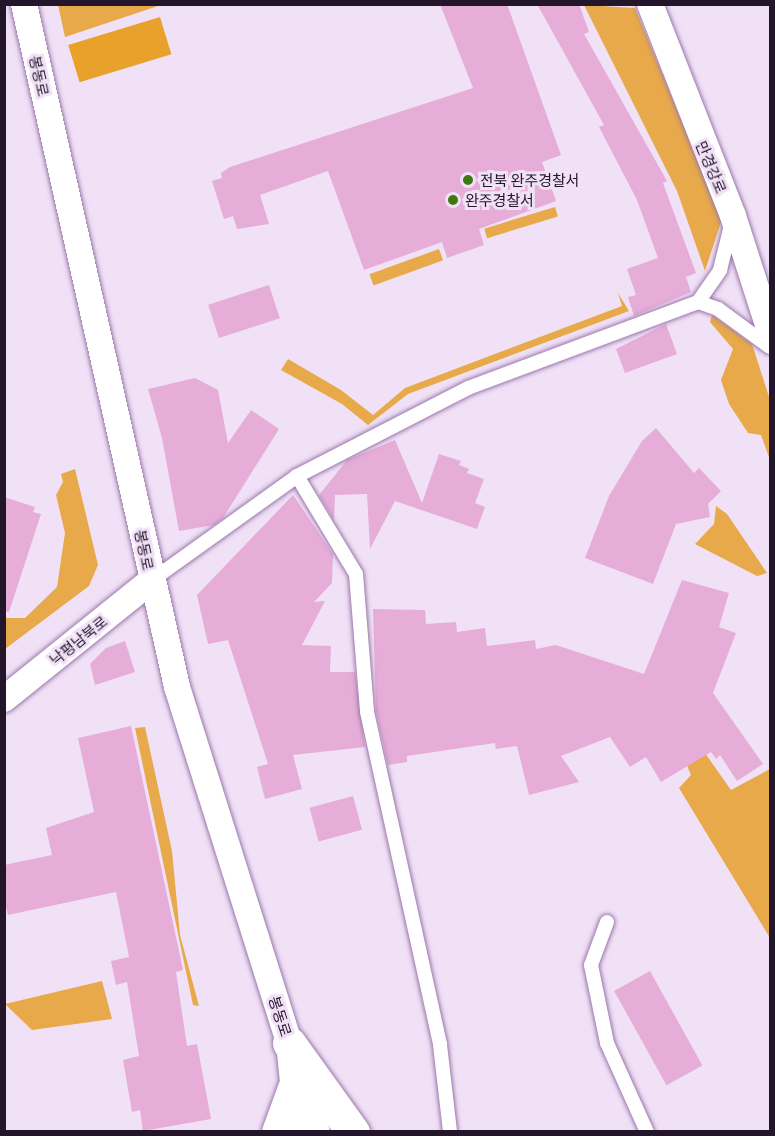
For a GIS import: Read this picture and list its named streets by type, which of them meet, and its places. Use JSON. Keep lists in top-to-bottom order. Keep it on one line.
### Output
{"streets":{"street":["봉동로","만경강로","낙평남북로"]},"crossings":[["봉동로","낙평남북로"]],"places":["전북 완주경찰서","완주경찰서"]}
